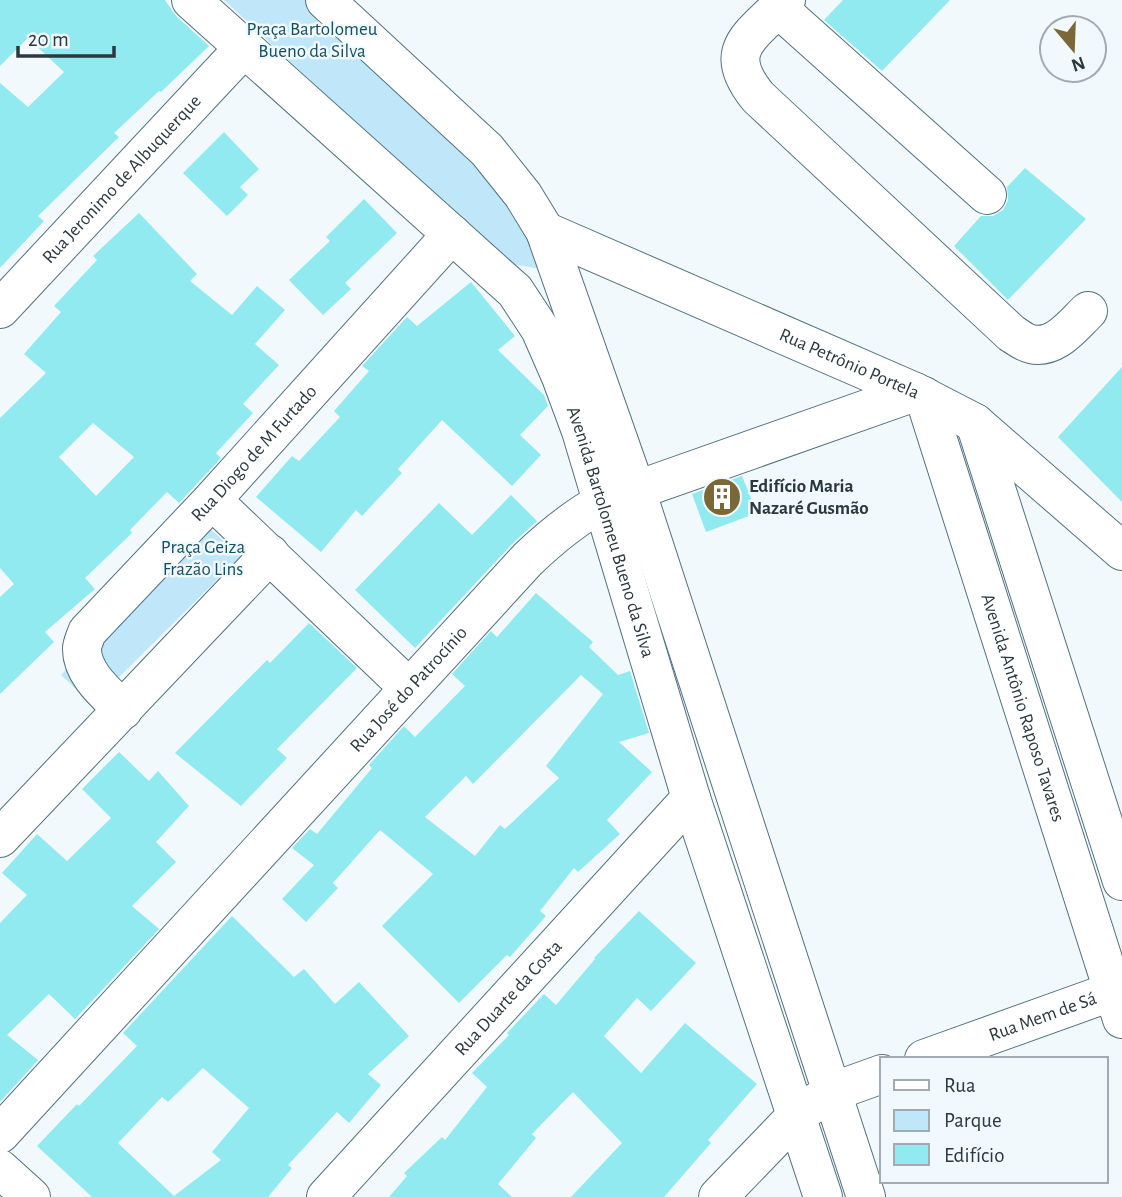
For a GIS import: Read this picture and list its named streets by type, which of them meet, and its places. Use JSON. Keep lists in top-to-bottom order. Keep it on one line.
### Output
{"streets":{"street":["Rua Jeronimo de Albuquerque","Rua Petrônio Portela","Rua Diogo de M Furtado","Avenida Bartolomeu Bueno da Silva","Rua José do Patrocínio","Avenida Antônio Raposo Tavares","Rua Duarte da Costa","Rua Mem de Sá"]},"crossings":[["Rua Jeronimo de Albuquerque","Avenida Bartolomeu Bueno da Silva"],["Rua Petrônio Portela","Avenida Bartolomeu Bueno da Silva"],["Rua Petrônio Portela","Rua José do Patrocínio"],["Rua Petrônio Portela","Avenida Antônio Raposo Tavares"],["Rua Diogo de M Furtado","Avenida Bartolomeu Bueno da Silva"],["Avenida Bartolomeu Bueno da Silva","Rua José do Patrocínio"],["Avenida Bartolomeu Bueno da Silva","Rua Duarte da Costa"],["Rua José do Patrocínio","Avenida Antônio Raposo Tavares"],["Avenida Antônio Raposo Tavares","Rua Mem de Sá"]],"parks":["Praça Bartolomeu Bueno da Silva","Praça Geiza Frazão Lins"],"places":{"building":["Edifício Maria Nazaré Gusmão"]},"legend":["Rua","Parque","Edifício"],"scale_bar":"20 m","north":"bottom"}
